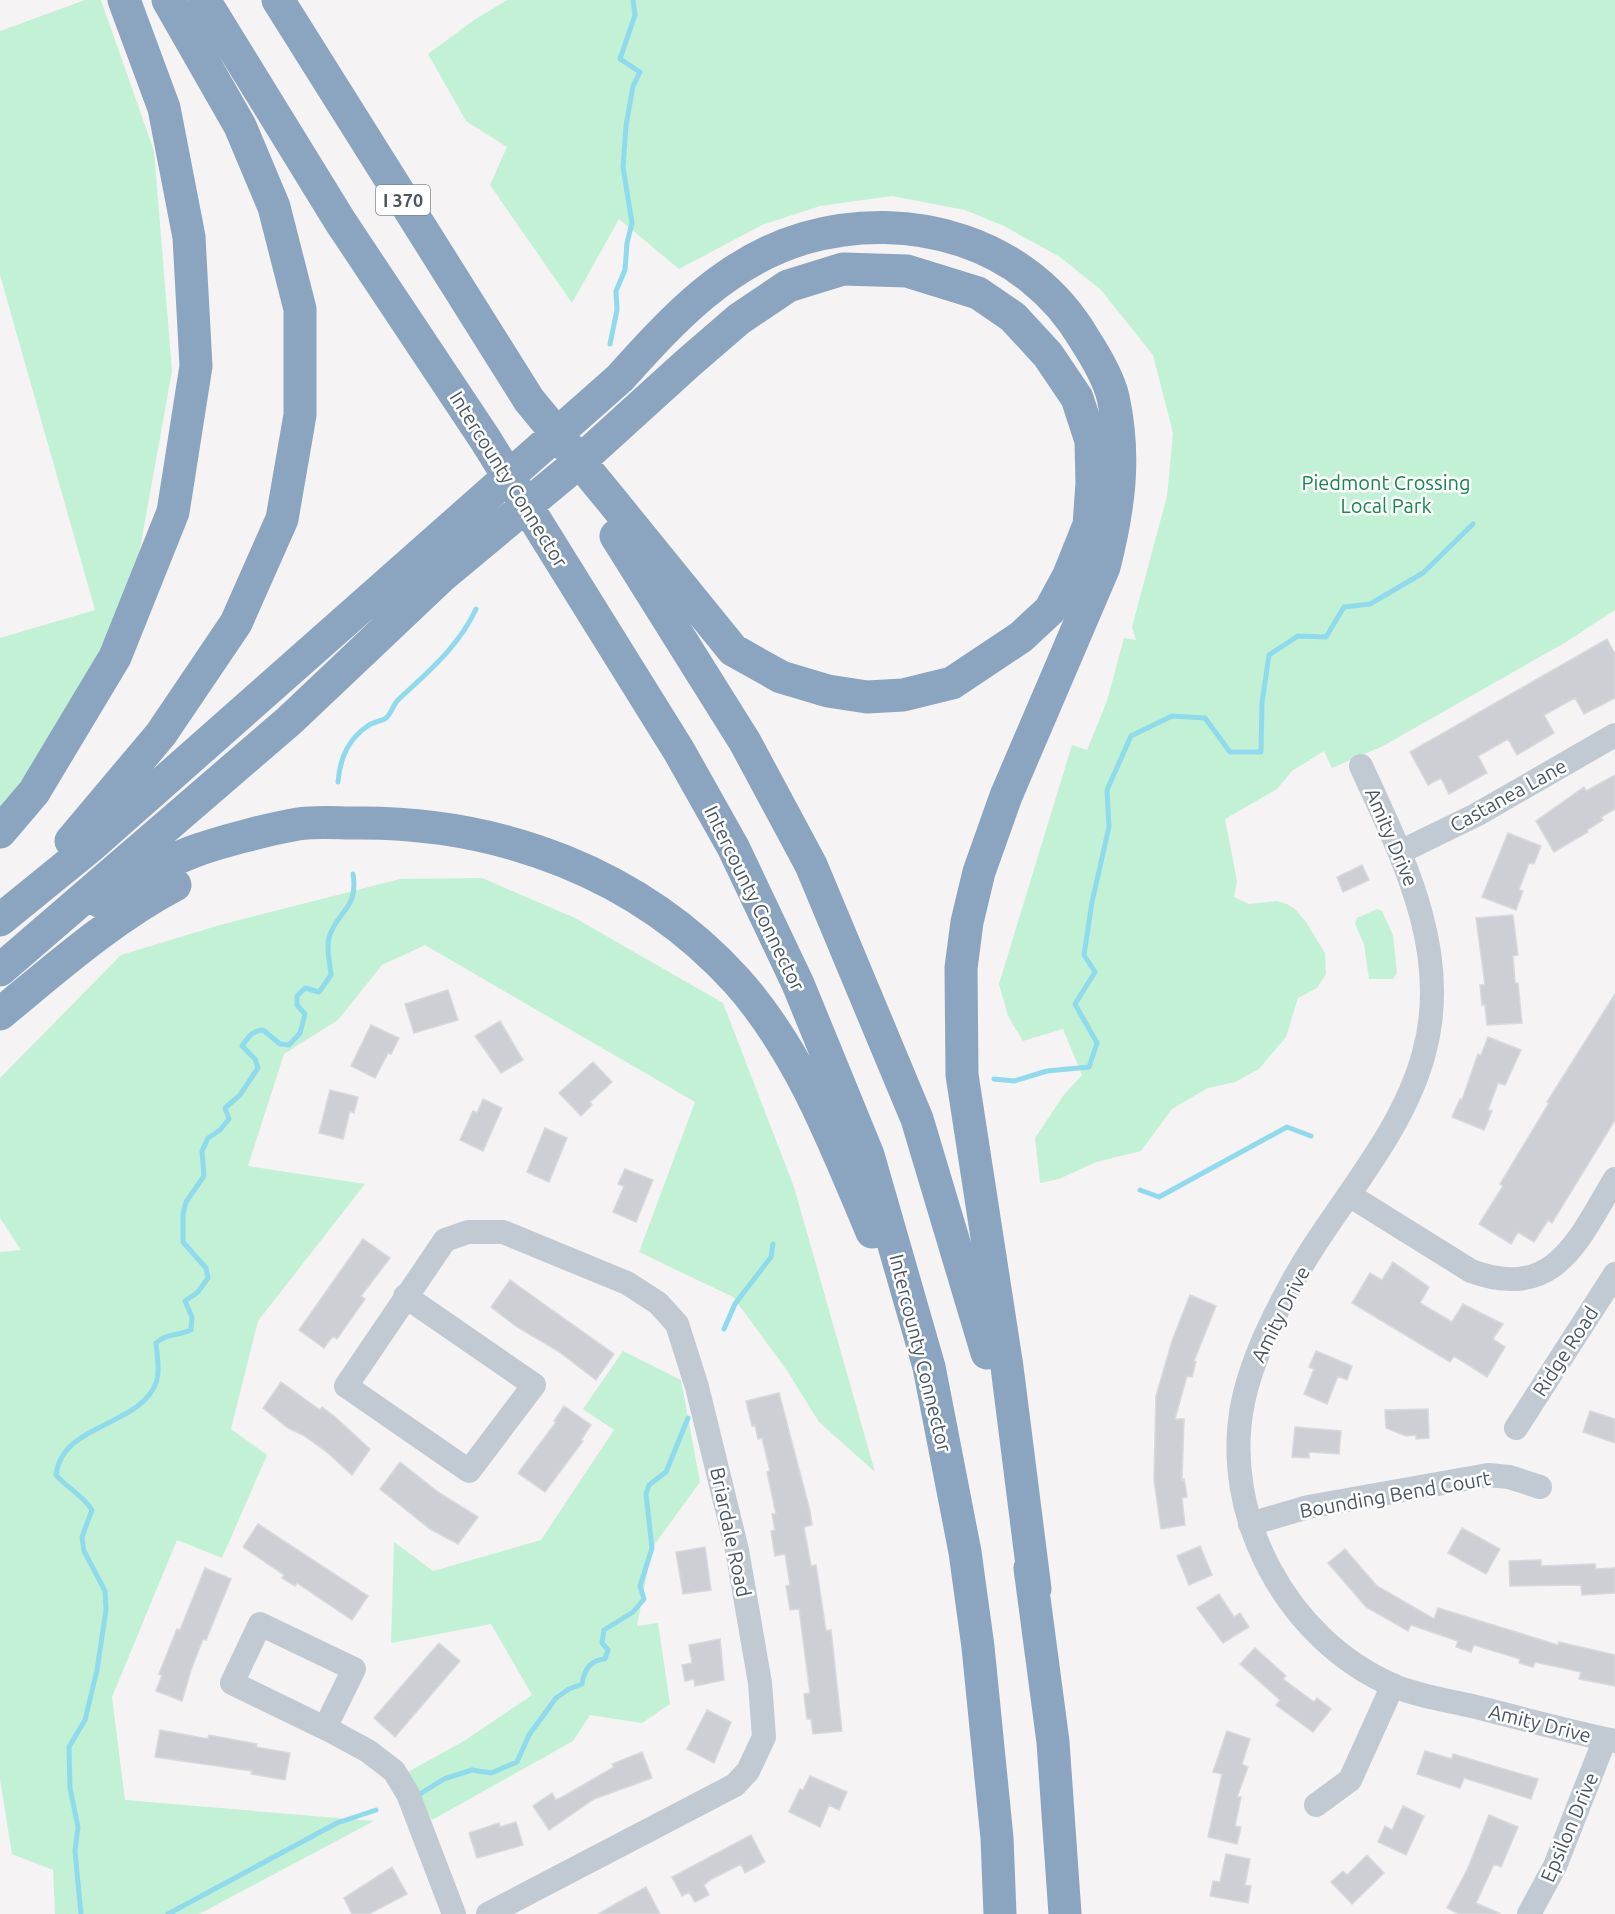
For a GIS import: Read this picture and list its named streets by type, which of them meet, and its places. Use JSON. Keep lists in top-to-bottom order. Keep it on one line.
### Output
{"streets":{"highway":["I 370","Intercounty Connector"],"street":["Castanea Lane","Amity Drive","Ridge Road","Bounding Bend Court","Briardale Road","Epsilon Drive"]},"crossings":[["Castanea Lane","Amity Drive"],["Amity Drive","Bounding Bend Court"],["Amity Drive","Epsilon Drive"]],"parks":["Piedmont Crossing Local Park"]}
